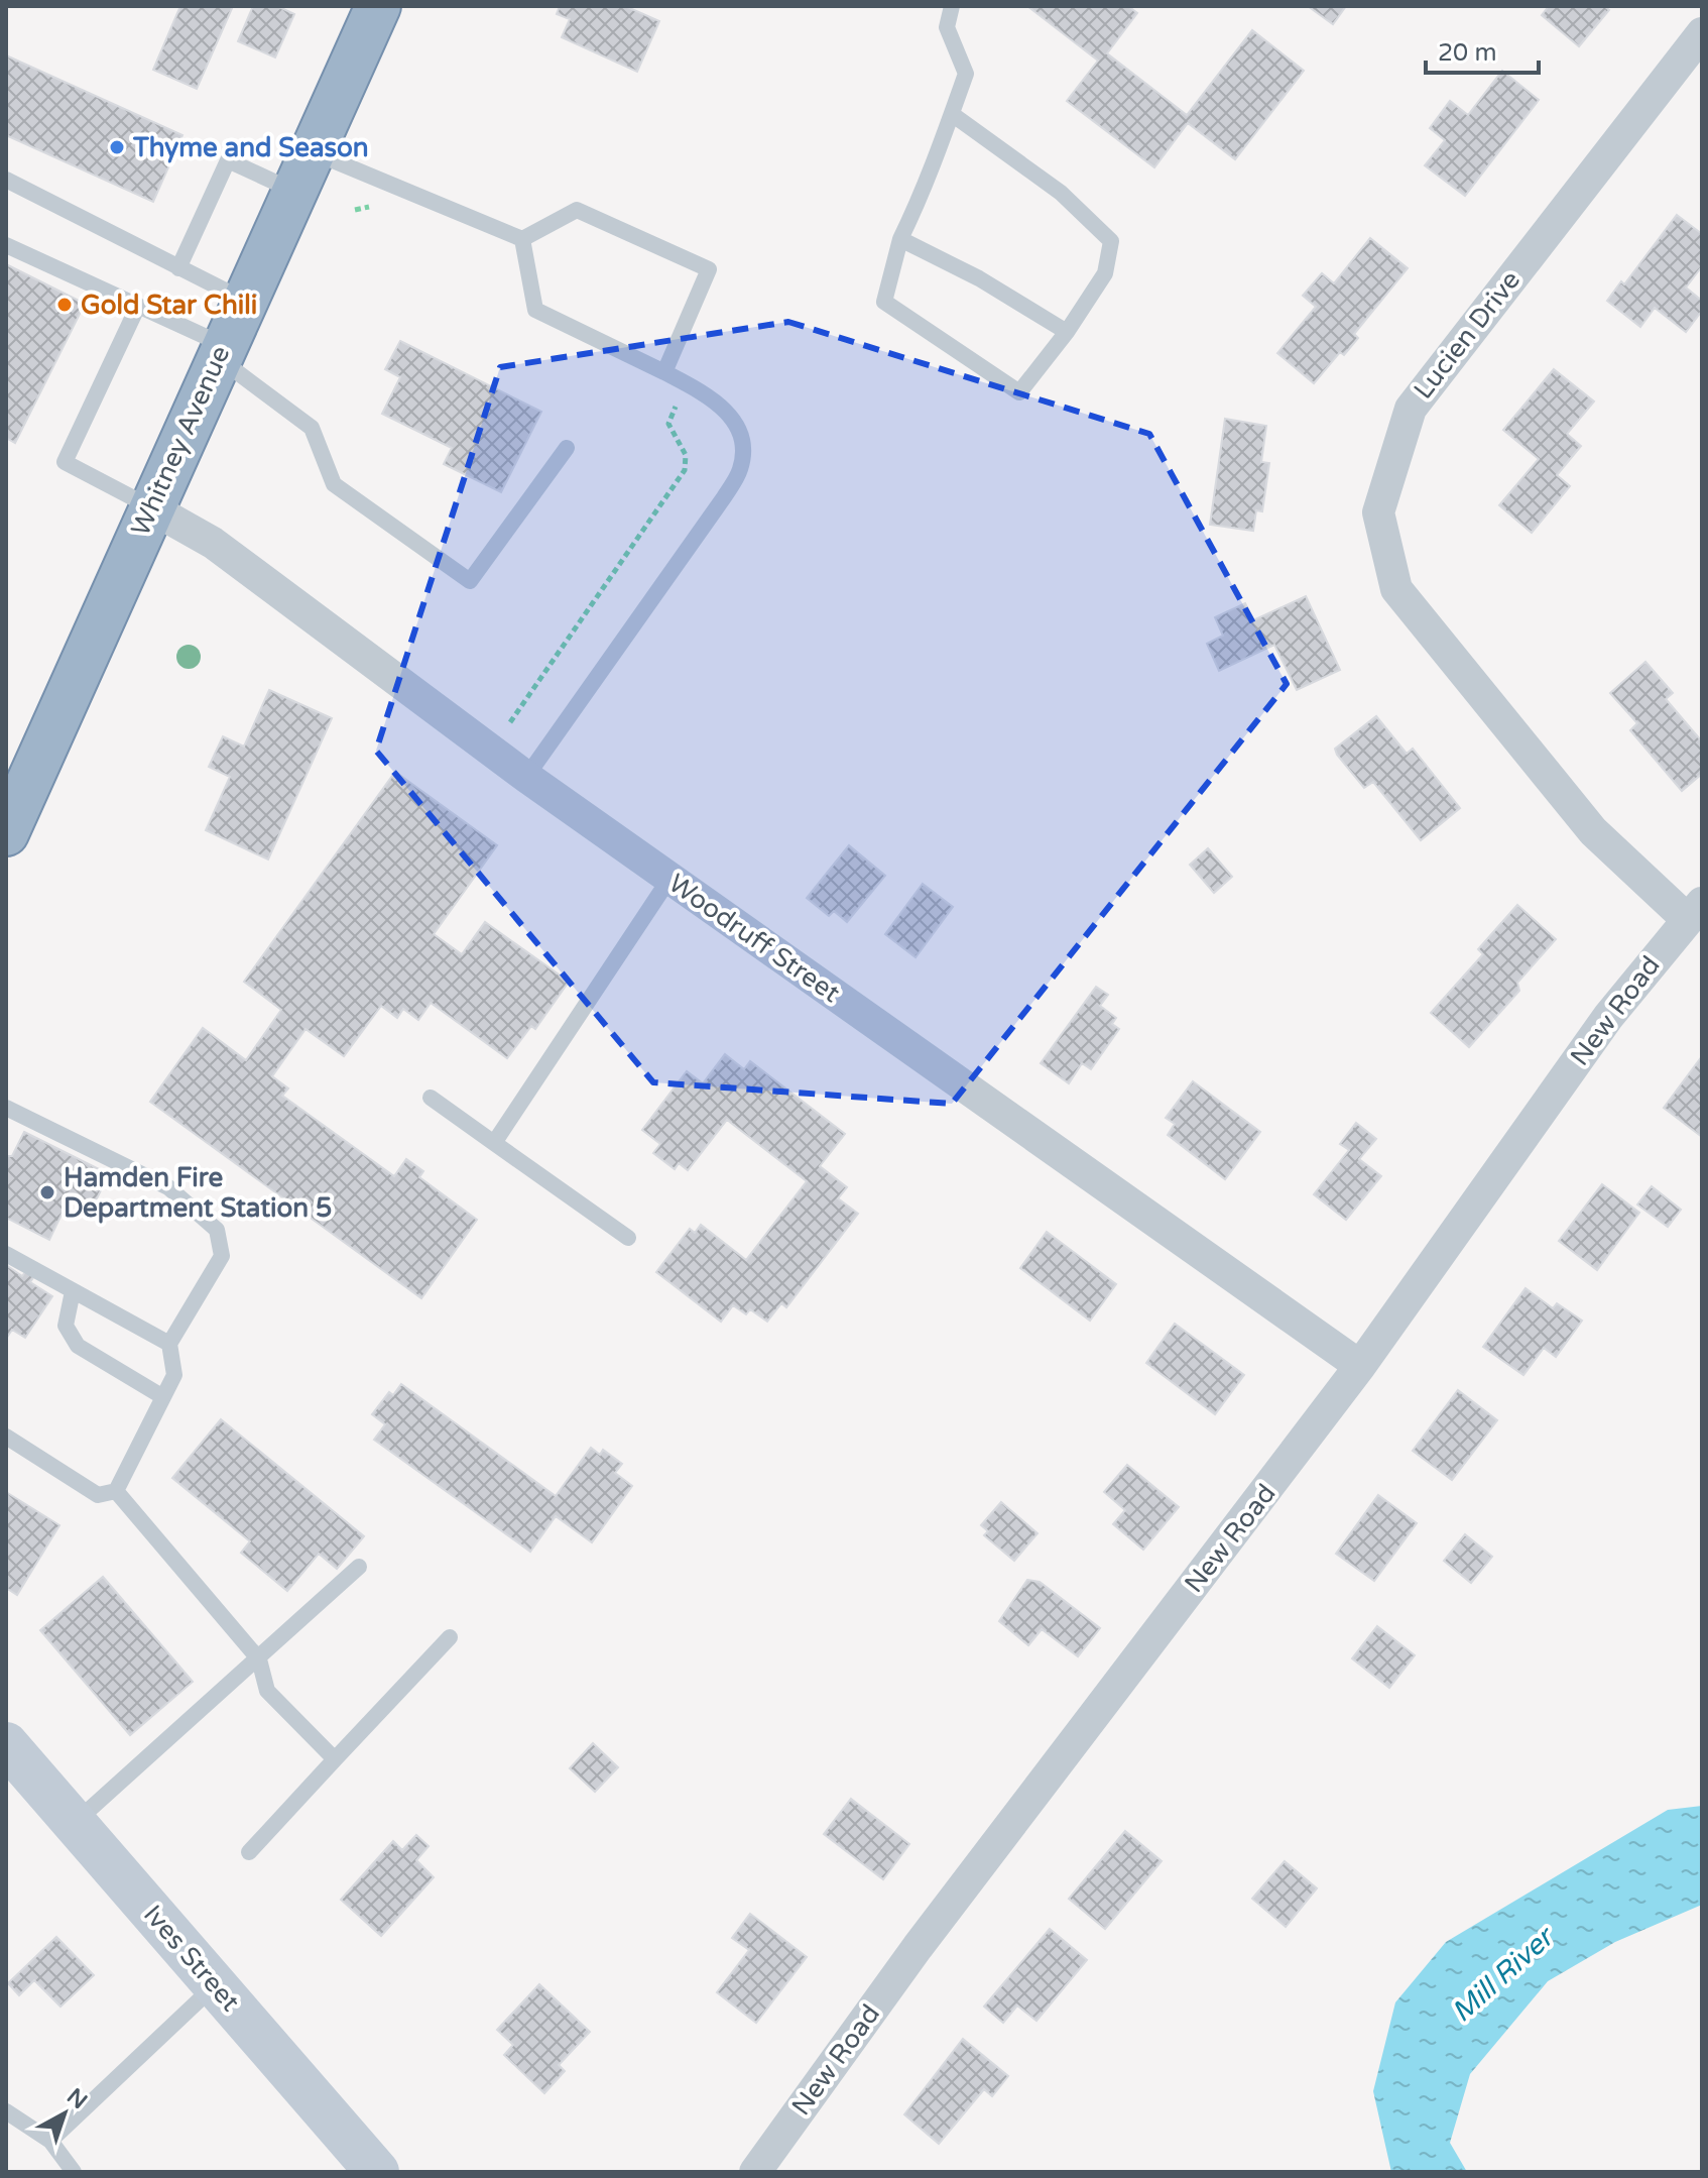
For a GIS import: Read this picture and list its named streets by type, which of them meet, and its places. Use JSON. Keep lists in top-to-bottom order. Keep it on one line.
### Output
{"streets":{"highway":["Whitney Avenue"],"main road":["Ives Street"],"street":["Lucien Drive","Woodruff Street","New Road"]},"crossings":[["Lucien Drive","New Road"],["Whitney Avenue","Woodruff Street"],["Woodruff Street","New Road"]],"water":["Mill River"],"places":["Thyme and Season","Gold Star Chili","Hamden Fire Department Station 5"],"scale_bar":"20 m","north":"top right"}
